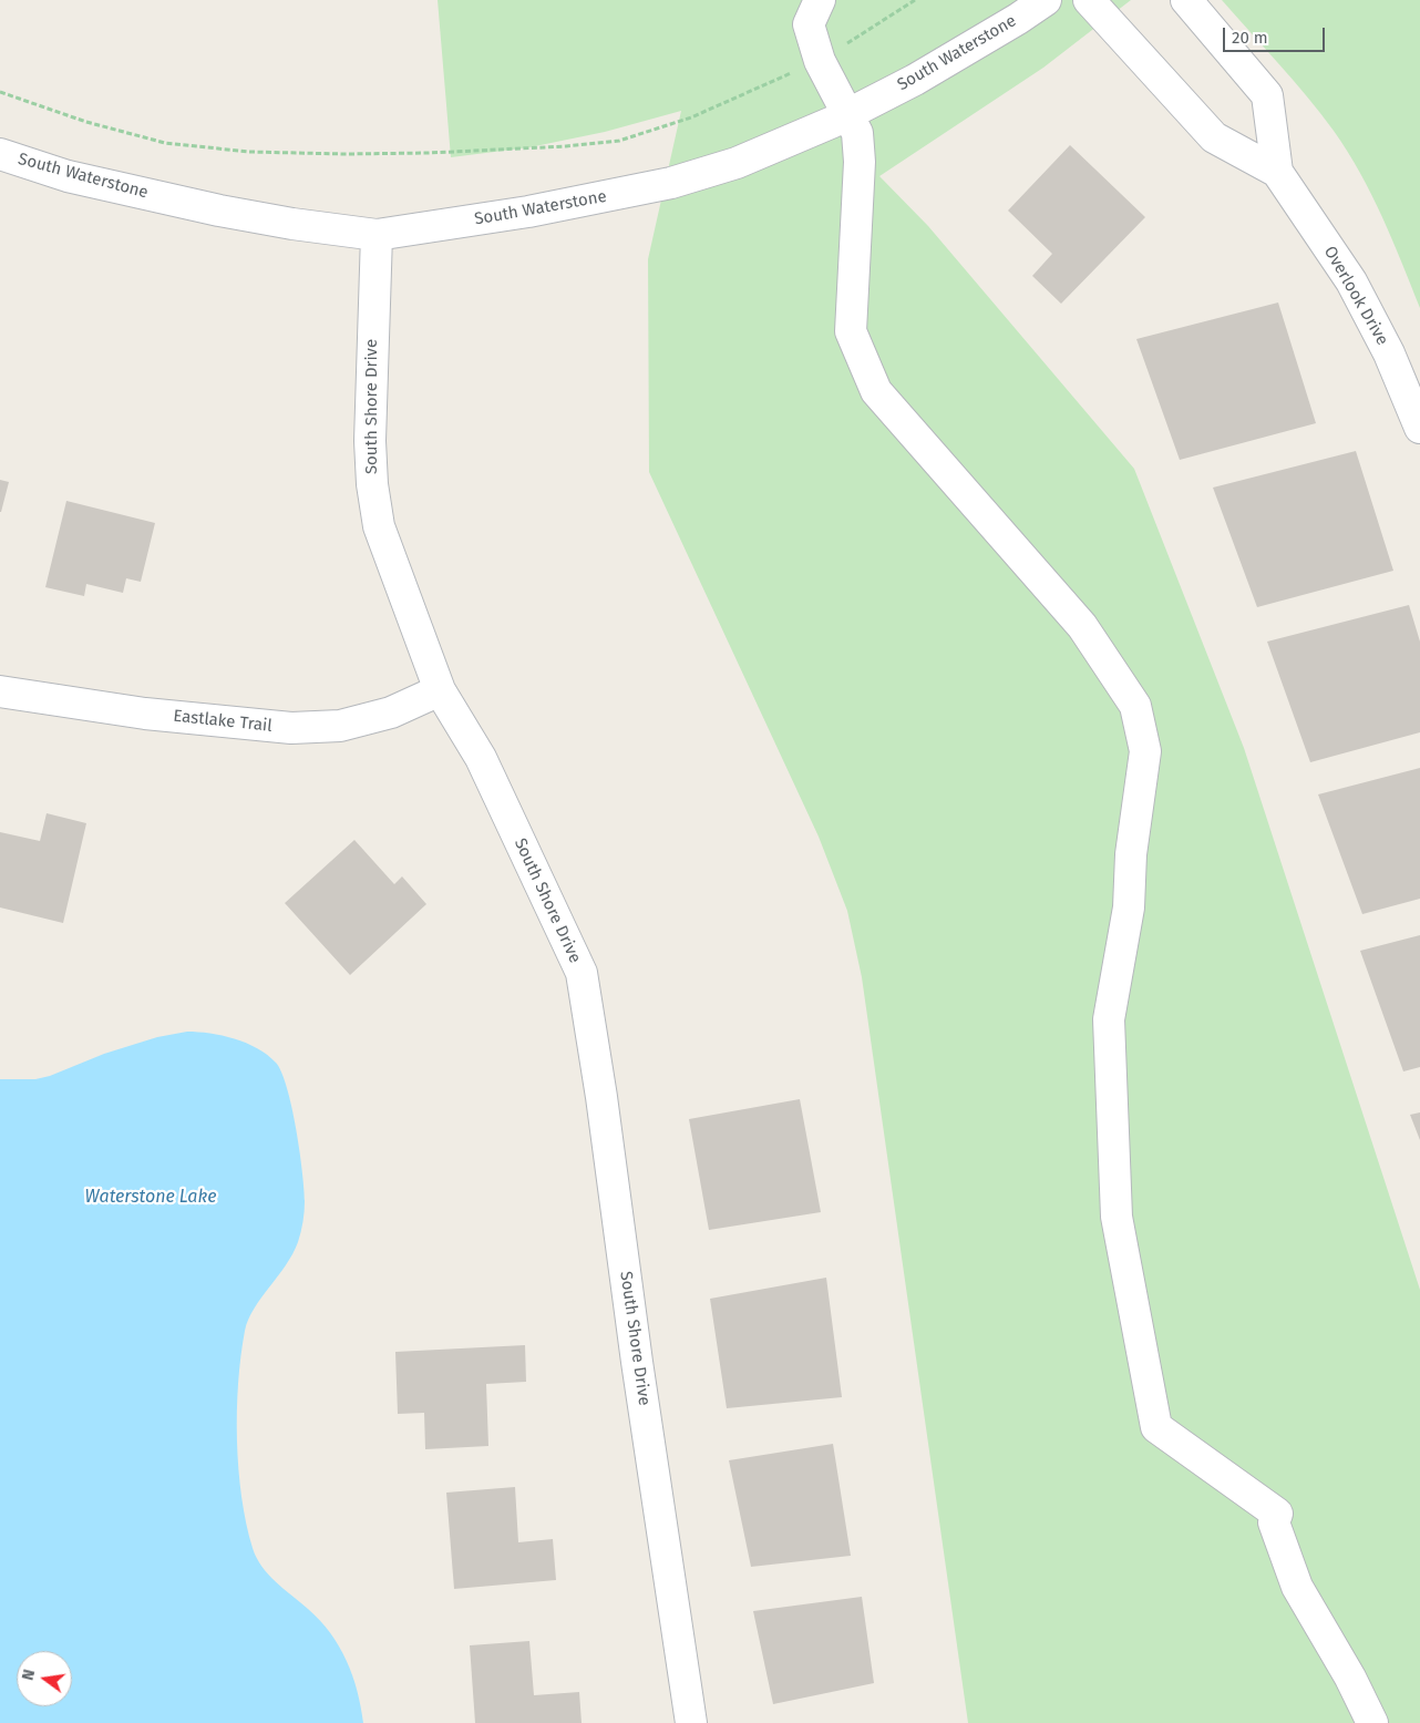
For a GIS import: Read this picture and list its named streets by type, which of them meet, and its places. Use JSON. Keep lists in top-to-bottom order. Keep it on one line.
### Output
{"streets":{"street":["South Waterstone","Overlook Drive","South Shore Drive","Eastlake Trail"]},"crossings":[["South Waterstone","South Shore Drive"],["South Shore Drive","Eastlake Trail"]],"water":["Waterstone Lake"],"scale_bar":"20 m","north":"left"}
